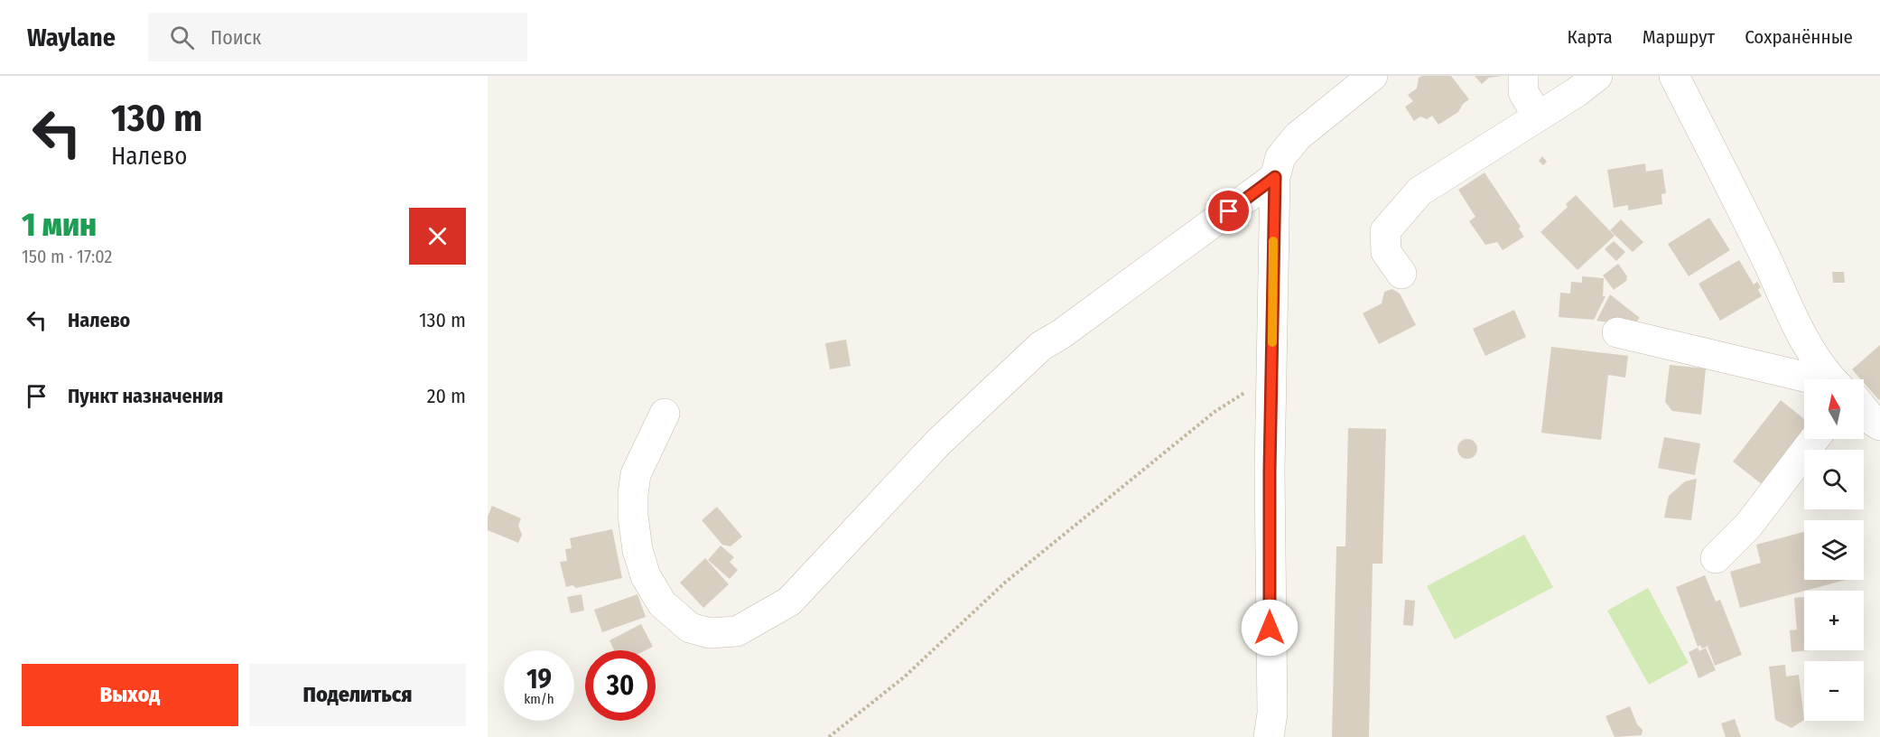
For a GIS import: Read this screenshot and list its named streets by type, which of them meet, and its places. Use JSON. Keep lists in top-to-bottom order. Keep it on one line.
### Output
{"north":"top","page":{"header":"Waylane","search":"Поиск","nav":["Карта","Маршрут","Сохранённые"],"turn":["130 m","Налево"],"heading":["1 мин","150 m · 17:02"],"list":[{"name":"Налево","value":"130 m"},{"name":"Пункт назначения","value":"20 m"}],"map_buttons":["+","−"],"speed":"19 km/h","limit":"30","buttons":["Выход","Поделиться"]}}
